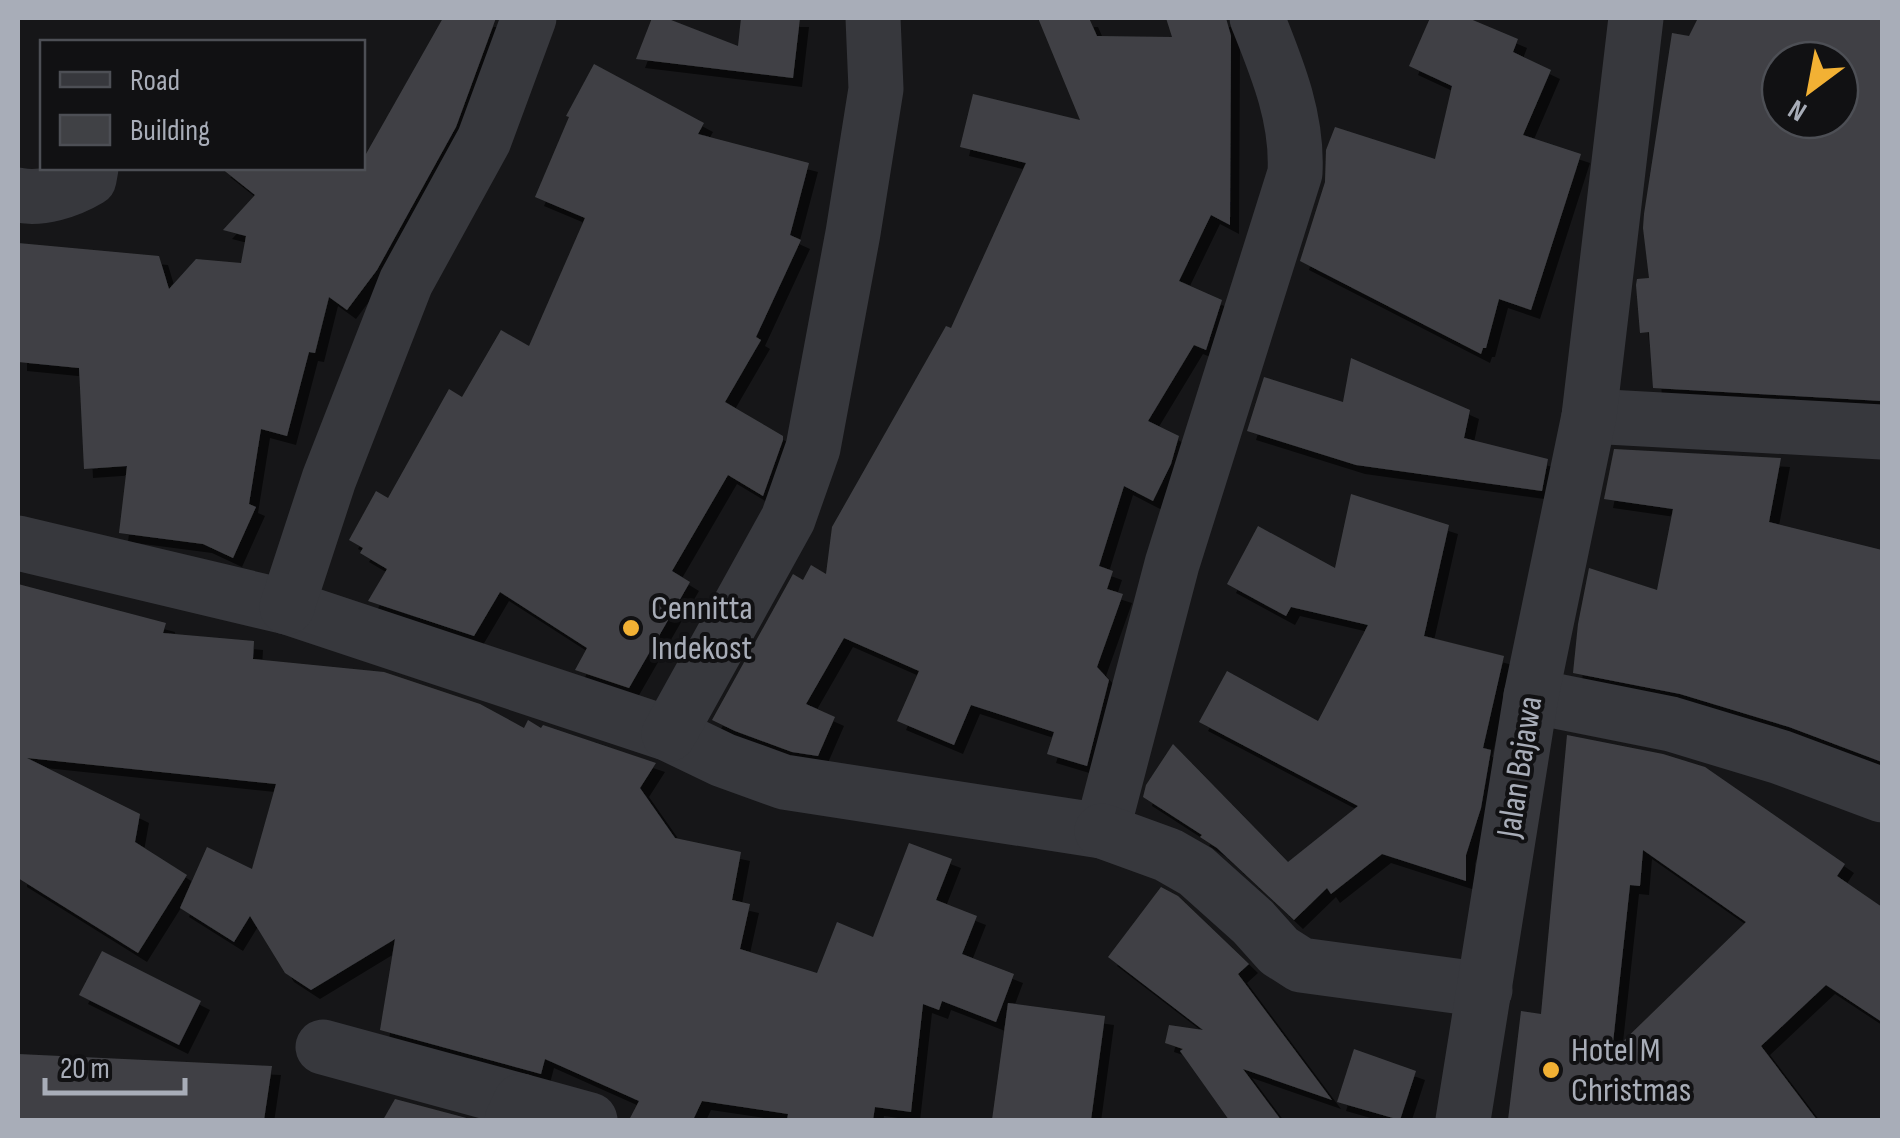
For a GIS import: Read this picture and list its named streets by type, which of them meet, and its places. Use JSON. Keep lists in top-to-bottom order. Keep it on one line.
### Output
{"streets":{"street":["Jalan Bajawa"]},"places":["Cennitta Indekost","Hotel M Christmas"],"legend":["Road","Building"],"scale_bar":"20 m","north":"bottom left"}
